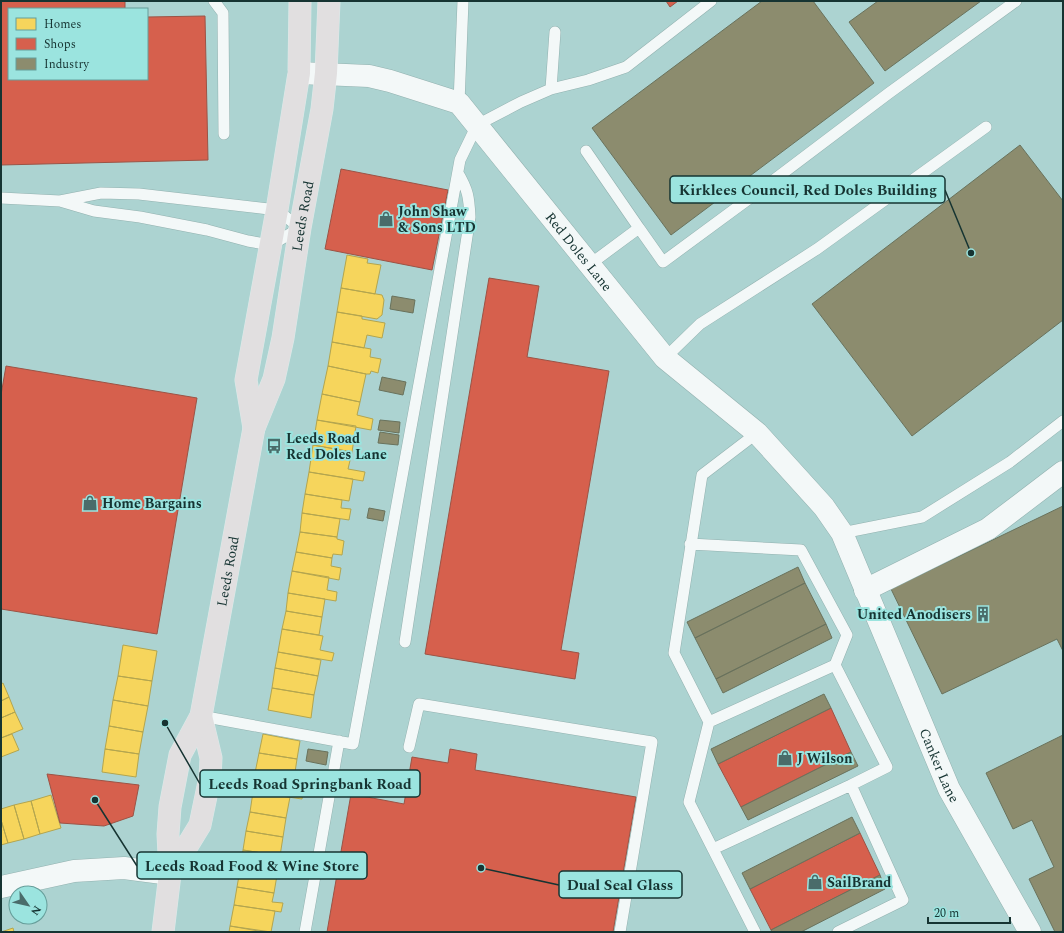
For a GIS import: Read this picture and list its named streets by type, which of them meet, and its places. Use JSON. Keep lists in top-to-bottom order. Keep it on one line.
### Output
{"streets":{"main road":["Leeds Road"],"street":["Red Doles Lane","Canker Lane"]},"crossings":[["Red Doles Lane","Canker Lane"]],"places":{"shop":["John Shaw & Sons LTD","Home Bargains","J Wilson","SailBrand"],"other":["Kirklees Council, Red Doles Building","Leeds Road Springbank Road","Leeds Road Food & Wine Store","Dual Seal Glass"],"bus stop":["Leeds Road Red Doles Lane"],"building":["United Anodisers"]},"legend":["Homes","Shops","Industry"],"scale_bar":"20 m","north":"bottom right"}
